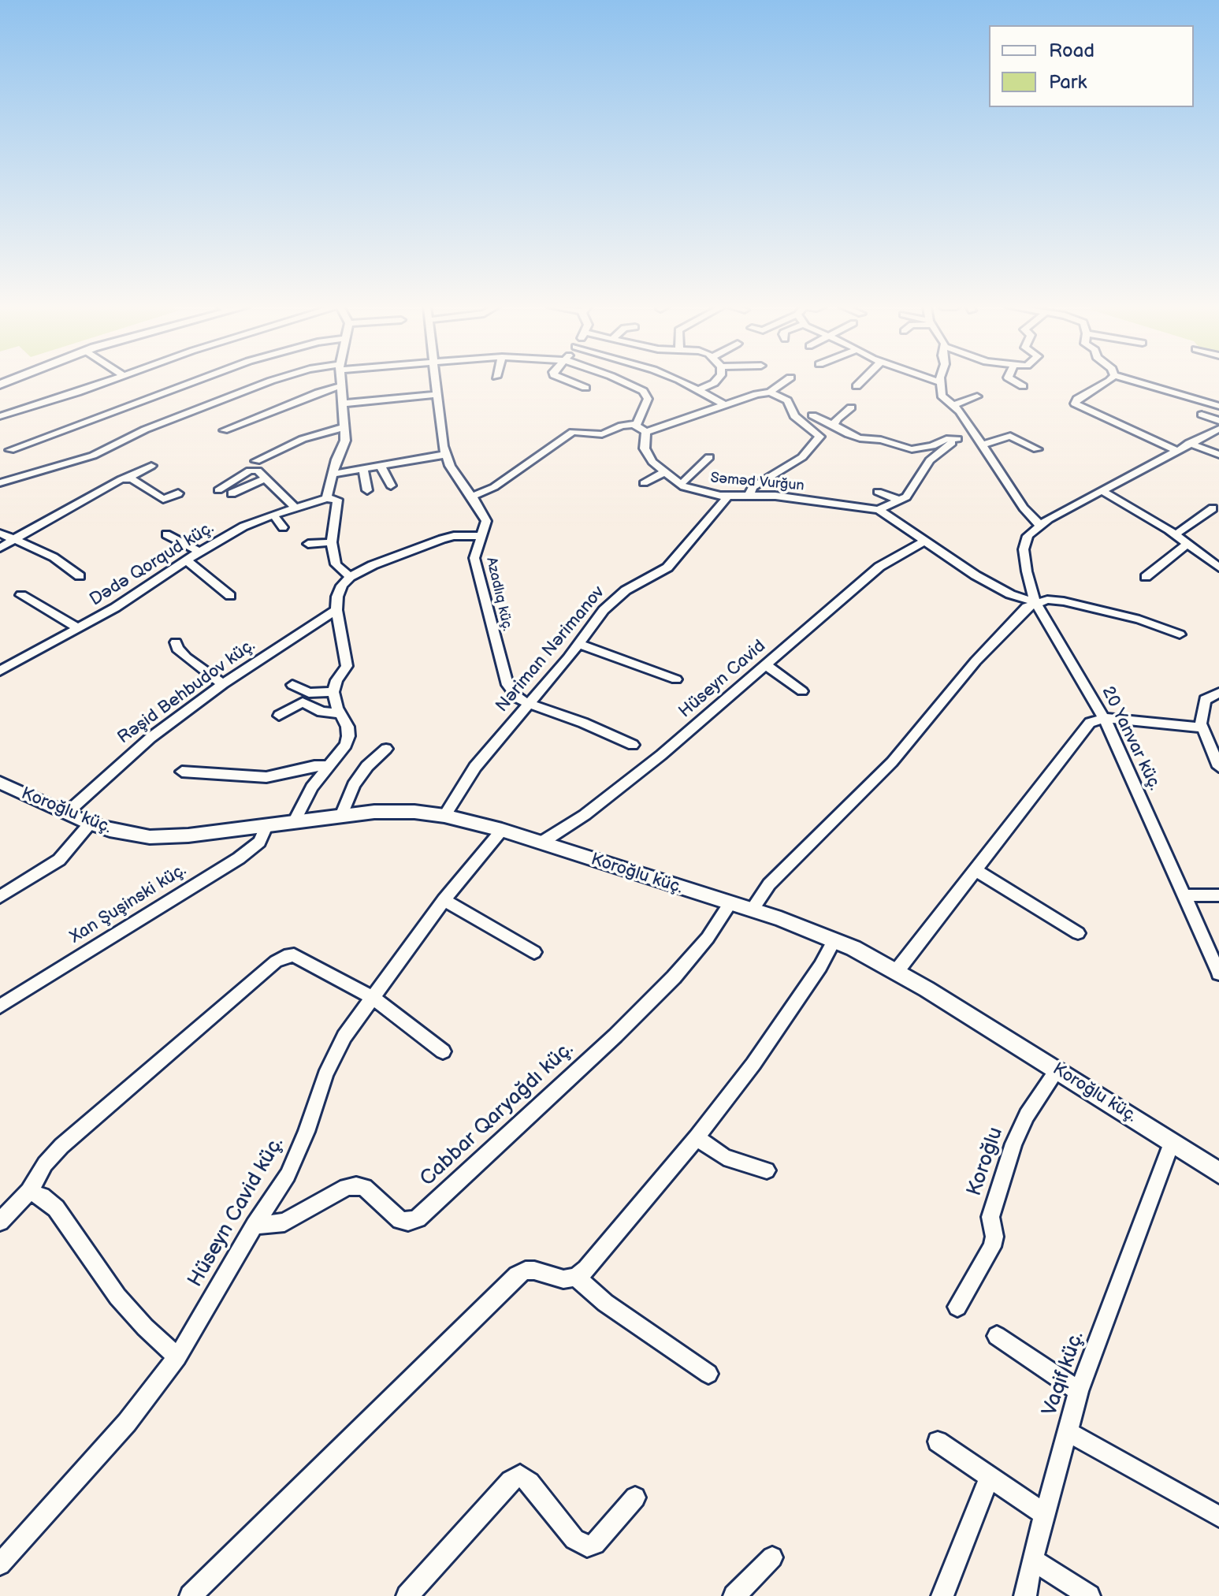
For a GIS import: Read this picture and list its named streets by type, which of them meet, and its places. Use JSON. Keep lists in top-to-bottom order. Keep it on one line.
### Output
{"streets":{"street":["Səməd Vurğun","Dədə Qorqud küç.","Azadlıq küç.","Nəriman Nərimanov","Hüseyn Cavid","Rəşid Behbudov küç.","20 Yanvar küç.","Koroğlu küç.","Xan Şuşinski küç.","Cabbar Qaryağdı küç.","Koroğlu","Hüseyn Cavid küç.","Vaqif küç."]},"crossings":[["Səməd Vurğun","Nəriman Nərimanov"],["Səməd Vurğun","Hüseyn Cavid"],["Səməd Vurğun","20 Yanvar küç."],["Azadlıq küç.","Nəriman Nərimanov"],["Nəriman Nərimanov","Koroğlu küç."],["Hüseyn Cavid","Koroğlu küç."],["Rəşid Behbudov küç.","Koroğlu küç."],["Koroğlu küç.","Xan Şuşinski küç."],["Koroğlu küç.","Cabbar Qaryağdı küç."],["Koroğlu küç.","Koroğlu"],["Koroğlu küç.","Hüseyn Cavid küç."],["Koroğlu küç.","Vaqif küç."],["Cabbar Qaryağdı küç.","Hüseyn Cavid küç."]],"legend":["Road","Park"]}
